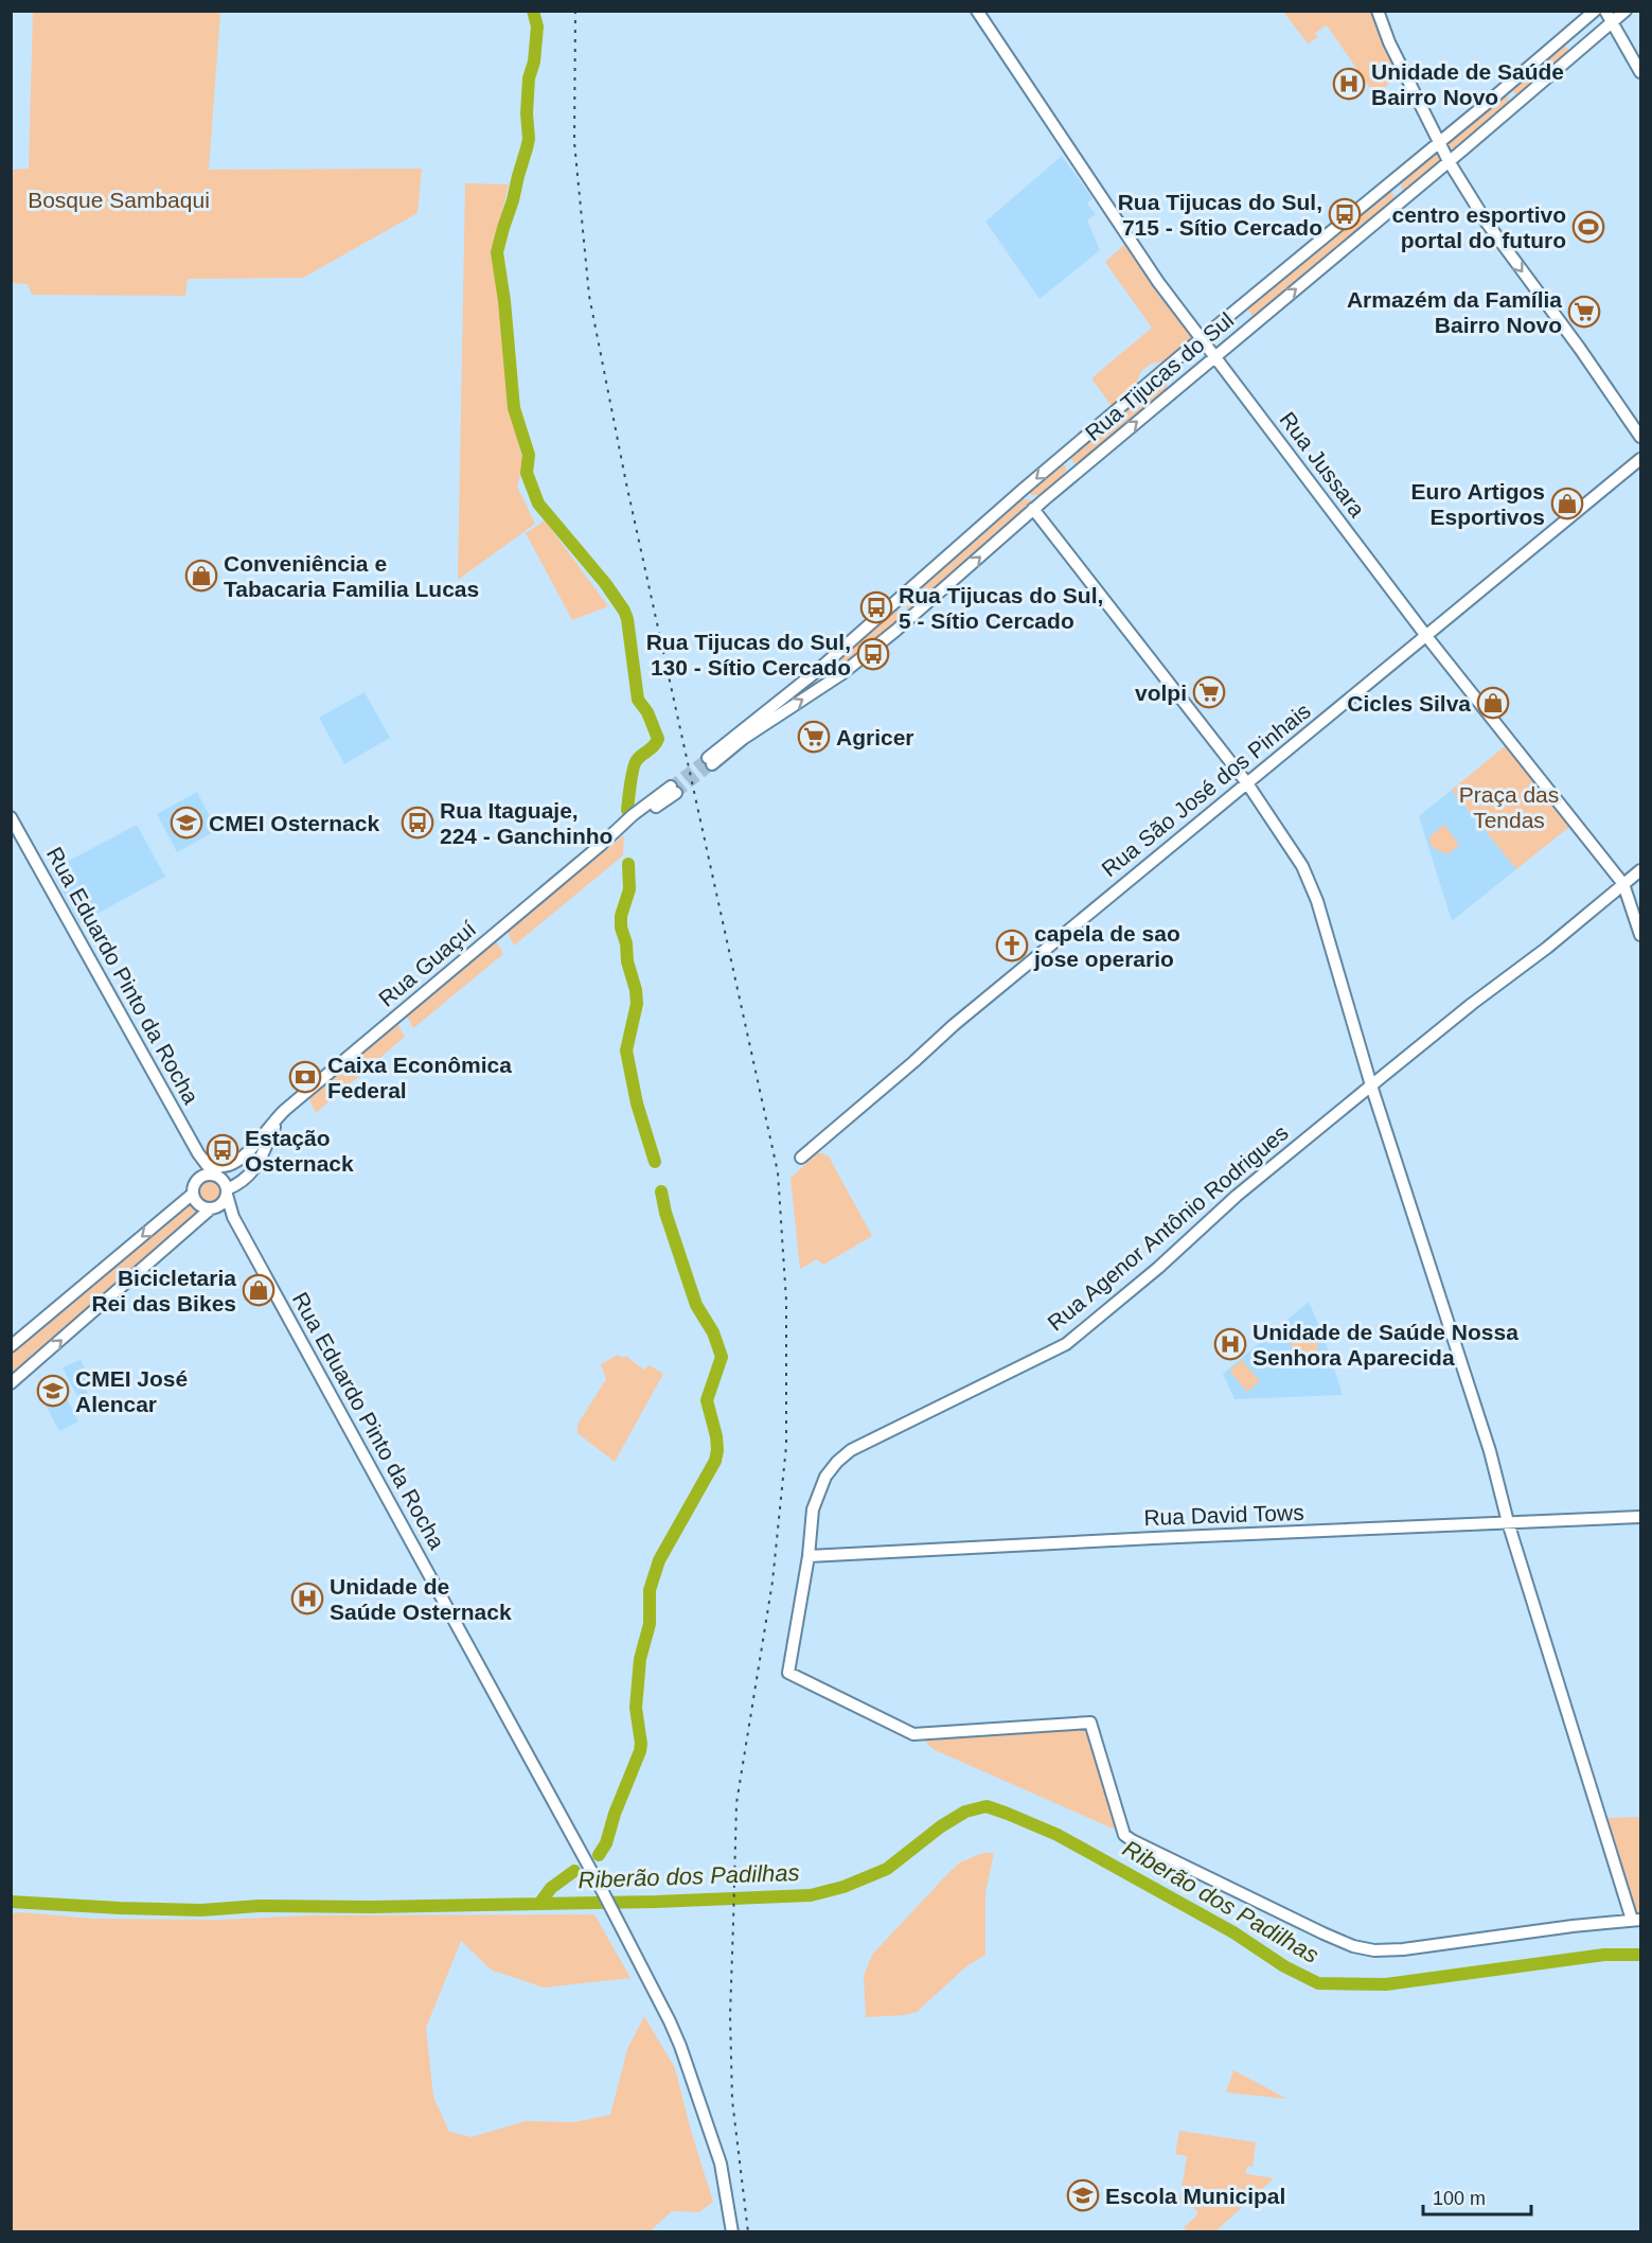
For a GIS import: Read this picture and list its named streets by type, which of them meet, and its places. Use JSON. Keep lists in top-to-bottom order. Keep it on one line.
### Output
{"streets":{"street":["Rua Tijucas do Sul","Rua Jussara","Rua São José dos Pinhais","Rua Guaçuí","Rua Eduardo Pinto da Rocha","Rua Agenor Antônio Rodrigues","Rua David Tows"]},"crossings":[["Rua Tijucas do Sul","Rua Jussara"],["Rua Jussara","Rua São José dos Pinhais"],["Rua Jussara","Rua Agenor Antônio Rodrigues"],["Rua Guaçuí","Rua Eduardo Pinto da Rocha"],["Rua Agenor Antônio Rodrigues","Rua David Tows"]],"water":["Riberão dos Padilhas"],"parks":["Bosque Sambaqui","Praça das Tendas"],"places":{"hospital":["Unidade de Saúde Bairro Novo","Unidade de Saúde Nossa Senhora Aparecida","Unidade de Saúde Osternack"],"bus stop":["Rua Tijucas do Sul, 715 - Sítio Cercado","Rua Tijucas do Sul, 5 - Sítio Cercado","Rua Tijucas do Sul, 130 - Sítio Cercado","Rua Itaguaje, 224 - Ganchinho","Estação Osternack"],"sports":["centro esportivo portal do futuro"],"supermarket":["Armazém da Família Bairro Novo","volpi","Agricer"],"shop":["Euro Artigos Esportivos","Conveniência e Tabacaria Familia Lucas","Cicles Silva","Bicicletaria Rei das Bikes"],"school or university":["CMEI Osternack","CMEI José Alencar","Escola Municipal"],"church":["capela de sao jose operario"],"bank":["Caixa Econômica Federal"]},"scale_bar":"100 m"}
